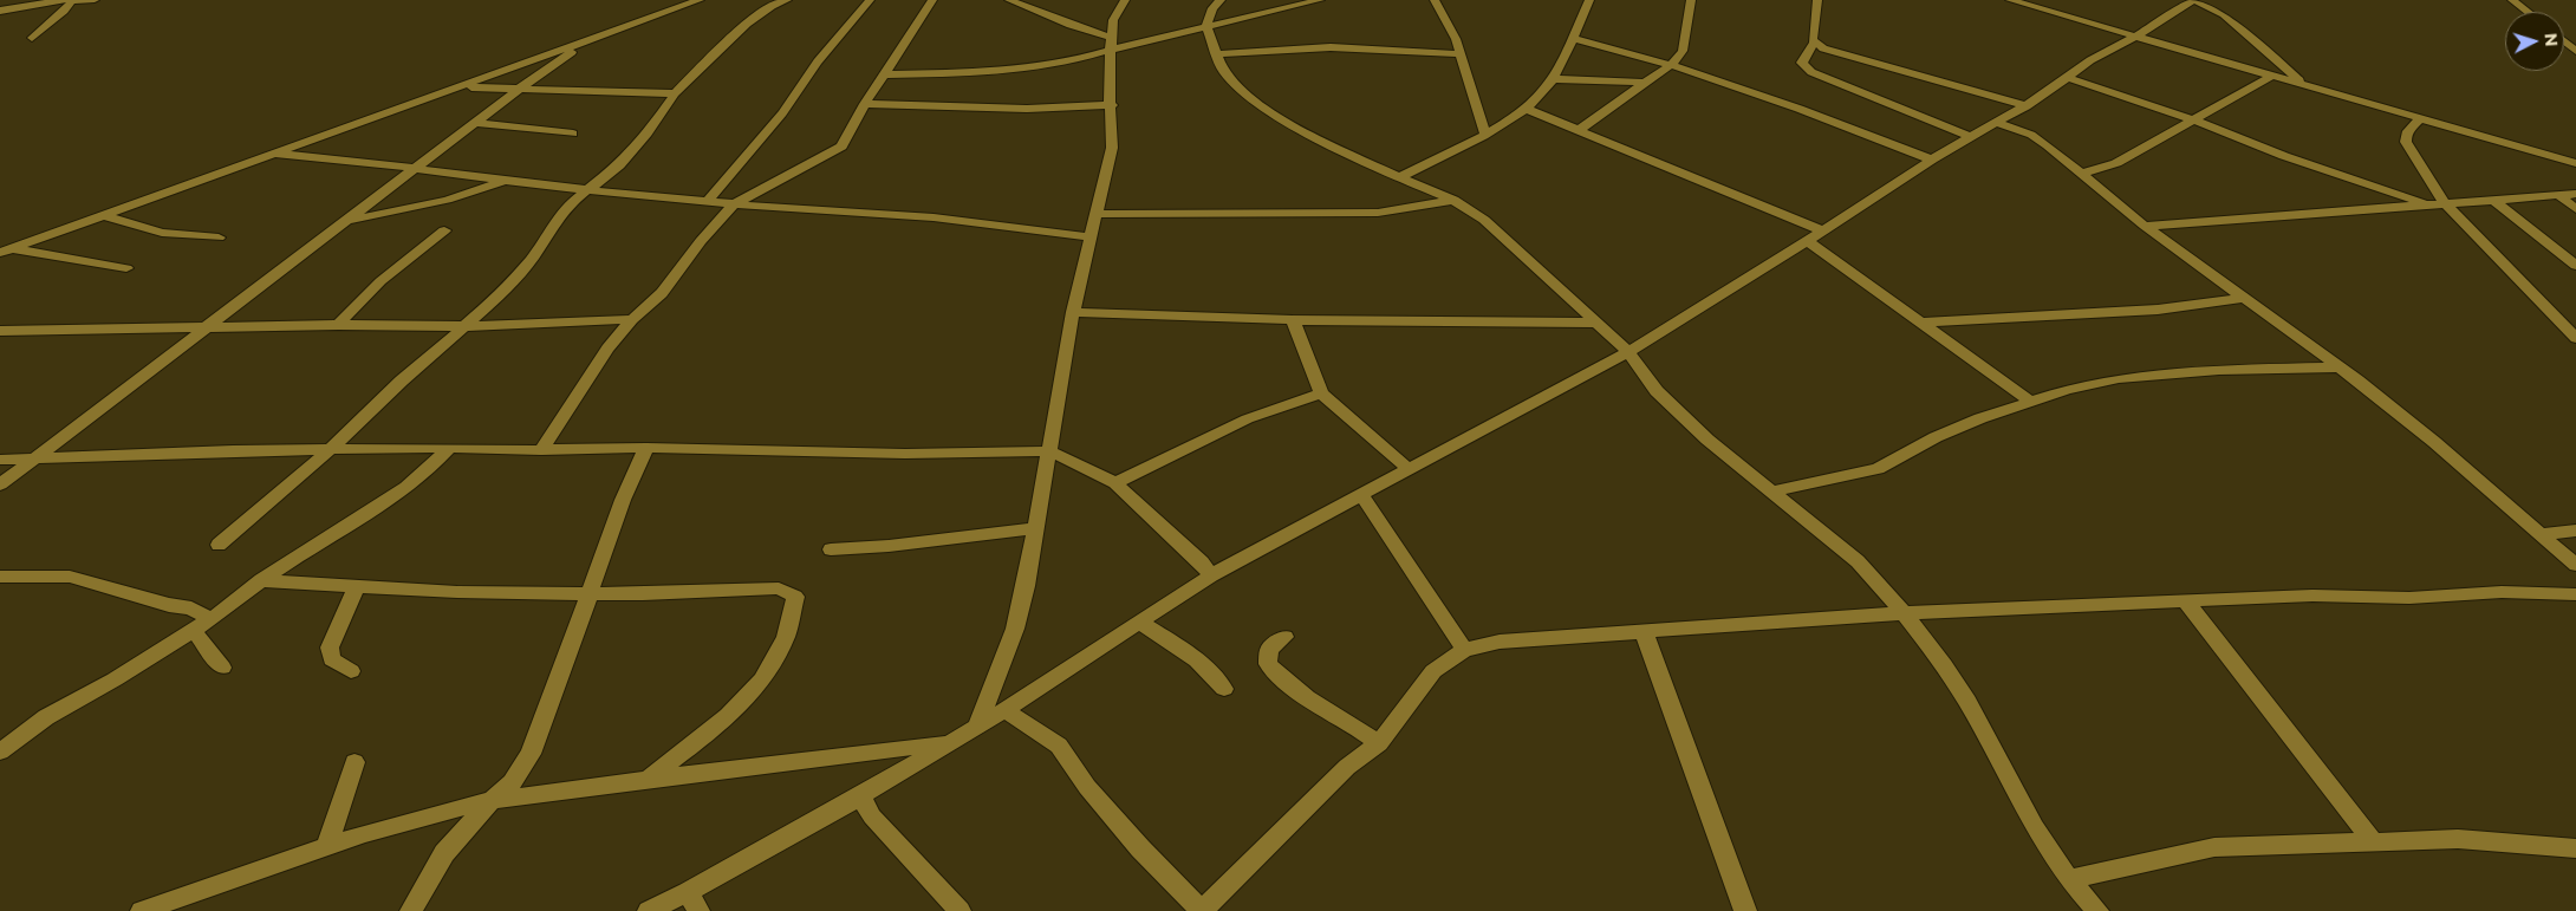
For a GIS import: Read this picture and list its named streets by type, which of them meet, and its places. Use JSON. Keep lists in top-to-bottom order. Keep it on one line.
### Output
{"north":"right"}
